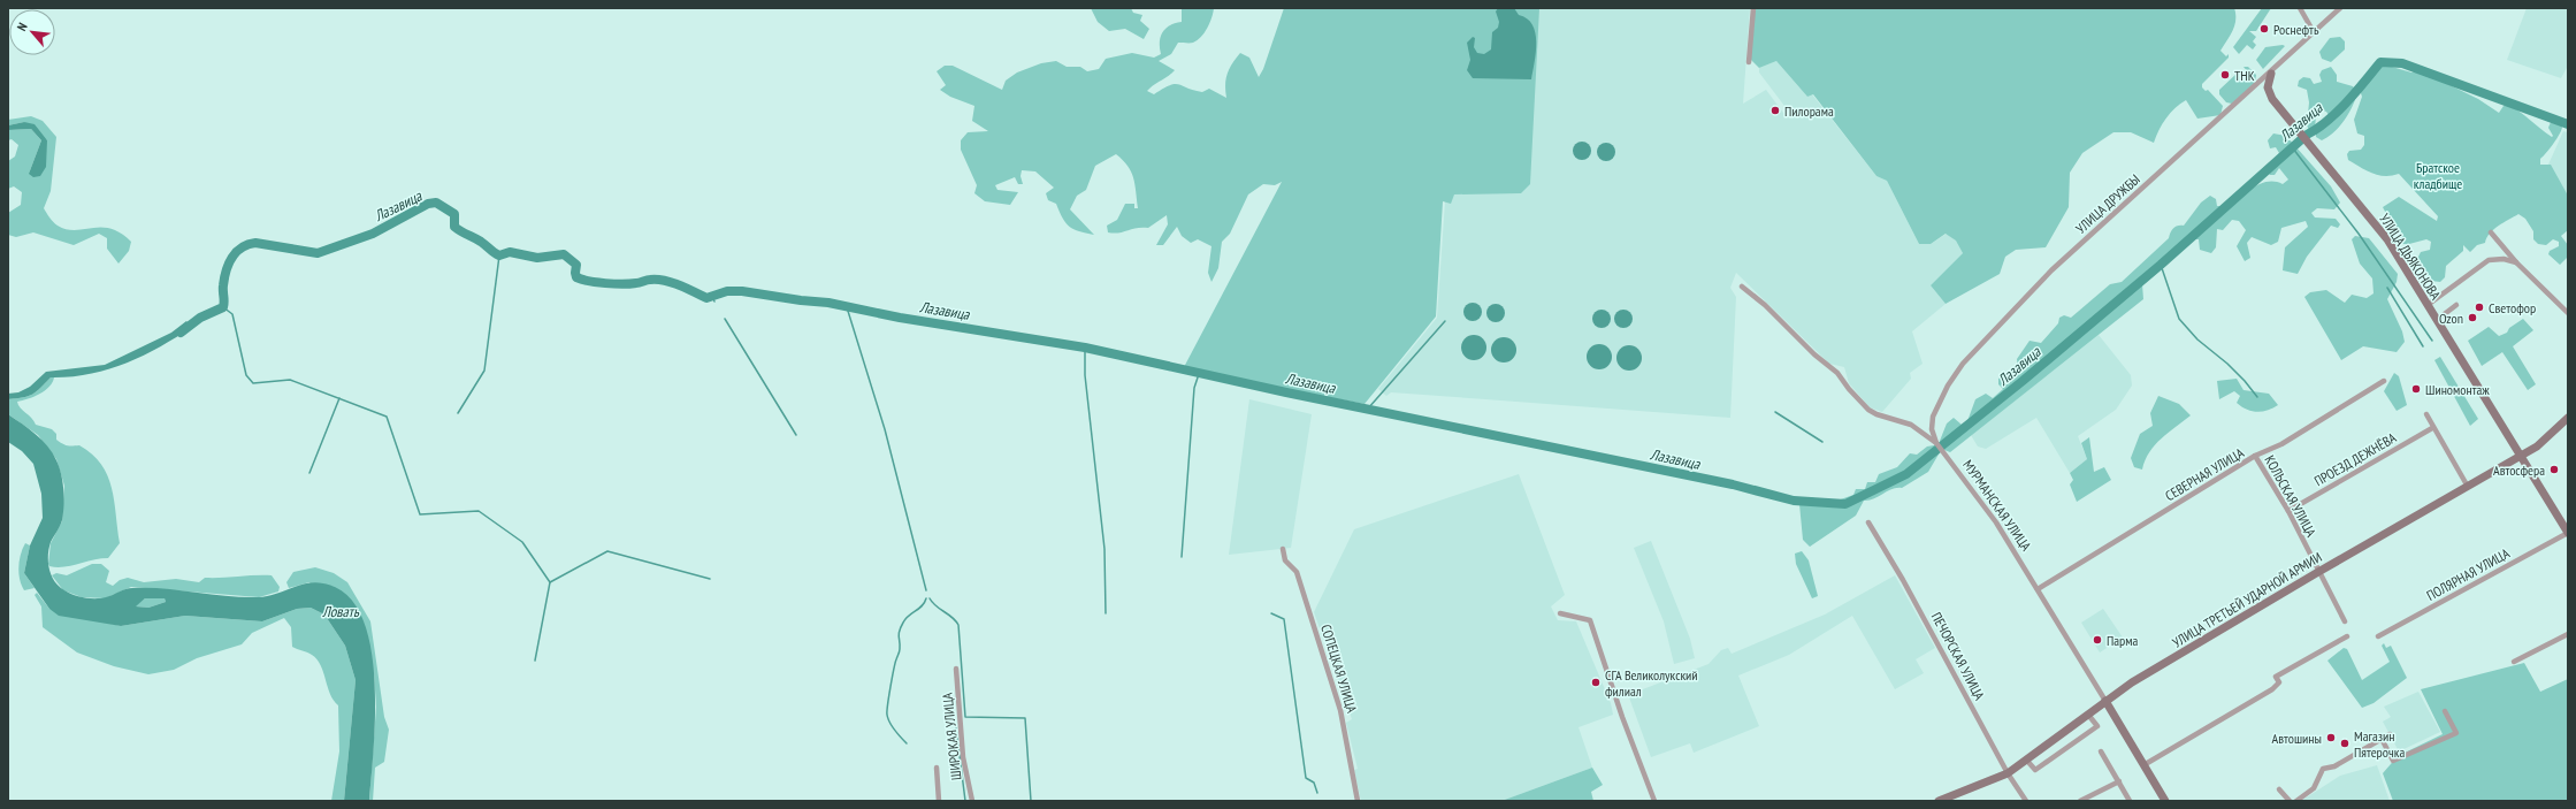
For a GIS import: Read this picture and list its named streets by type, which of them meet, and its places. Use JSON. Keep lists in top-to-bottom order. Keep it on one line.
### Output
{"streets":{"main road":["УЛИЦА ДЬЯКОНОВА","МУРМАНСКАЯ УЛИЦА","УЛИЦА ТРЕТЬЕЙ УДАРНОЙ АРМИИ"],"street":["УЛИЦА ДРУЖБЫ","ПРОЕЗД ДЕЖНЁВА","СЕВЕРНАЯ УЛИЦА","КОЛЬСКАЯ УЛИЦА","ПОЛЯРНАЯ УЛИЦА","ПЕЧОРСКАЯ УЛИЦА","СОПЕЦКАЯ УЛИЦА","ШИРОКАЯ УЛИЦА"]},"crossings":[["УЛИЦА ДРУЖБЫ","УЛИЦА ДЬЯКОНОВА"],["УЛИЦА ДРУЖБЫ","МУРМАНСКАЯ УЛИЦА"],["УЛИЦА ДЬЯКОНОВА","ПОЛЯРНАЯ УЛИЦА"],["УЛИЦА ДЬЯКОНОВА","УЛИЦА ТРЕТЬЕЙ УДАРНОЙ АРМИИ"],["ПРОЕЗД ДЕЖНЁВА","КОЛЬСКАЯ УЛИЦА"],["СЕВЕРНАЯ УЛИЦА","КОЛЬСКАЯ УЛИЦА"],["СЕВЕРНАЯ УЛИЦА","МУРМАНСКАЯ УЛИЦА"],["КОЛЬСКАЯ УЛИЦА","УЛИЦА ТРЕТЬЕЙ УДАРНОЙ АРМИИ"],["МУРМАНСКАЯ УЛИЦА","УЛИЦА ТРЕТЬЕЙ УДАРНОЙ АРМИИ"],["УЛИЦА ТРЕТЬЕЙ УДАРНОЙ АРМИИ","ПЕЧОРСКАЯ УЛИЦА"]],"water":["Лазавица","Ловать"],"parks":["Братское кладбище"],"places":["Роснефть","ТНК","Пилорама","Светофор","Ozon","Шиномонтаж","Автосфера","Парма","СГА Великолукский филиал","Автошины","Магазин Пятерочка"],"north":"top left"}
